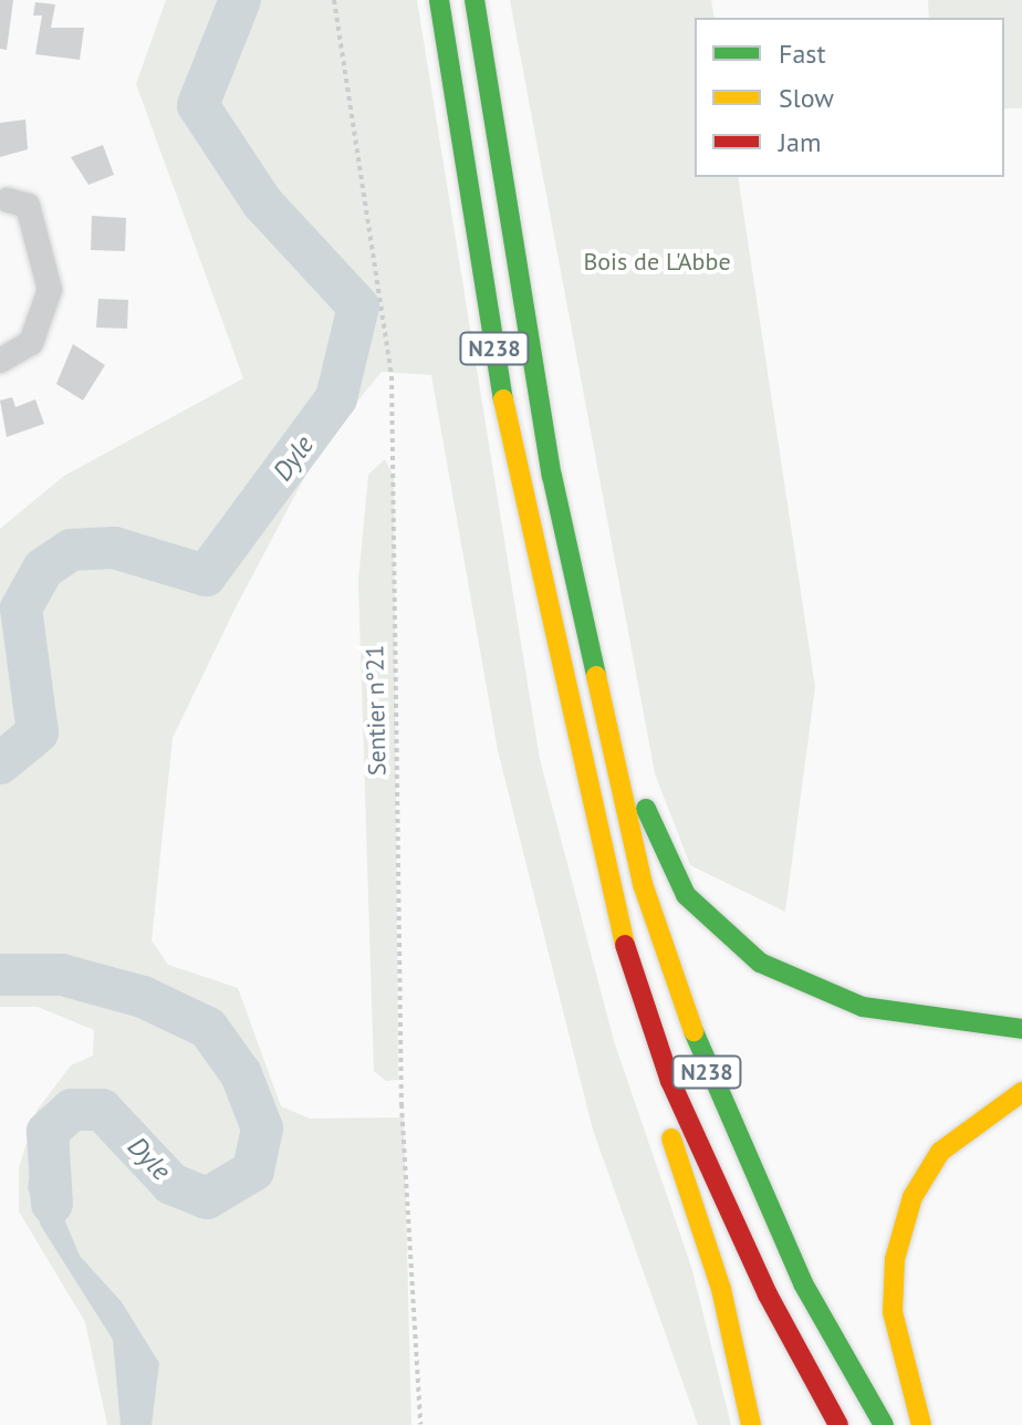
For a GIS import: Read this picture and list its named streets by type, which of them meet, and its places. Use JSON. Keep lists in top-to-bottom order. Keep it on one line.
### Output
{"streets":{"highway":["N238"],"path":["Sentier n°21"]},"water":["Dyle"],"parks":["Bois de L'Abbe"],"legend":["Fast","Slow","Jam"]}
